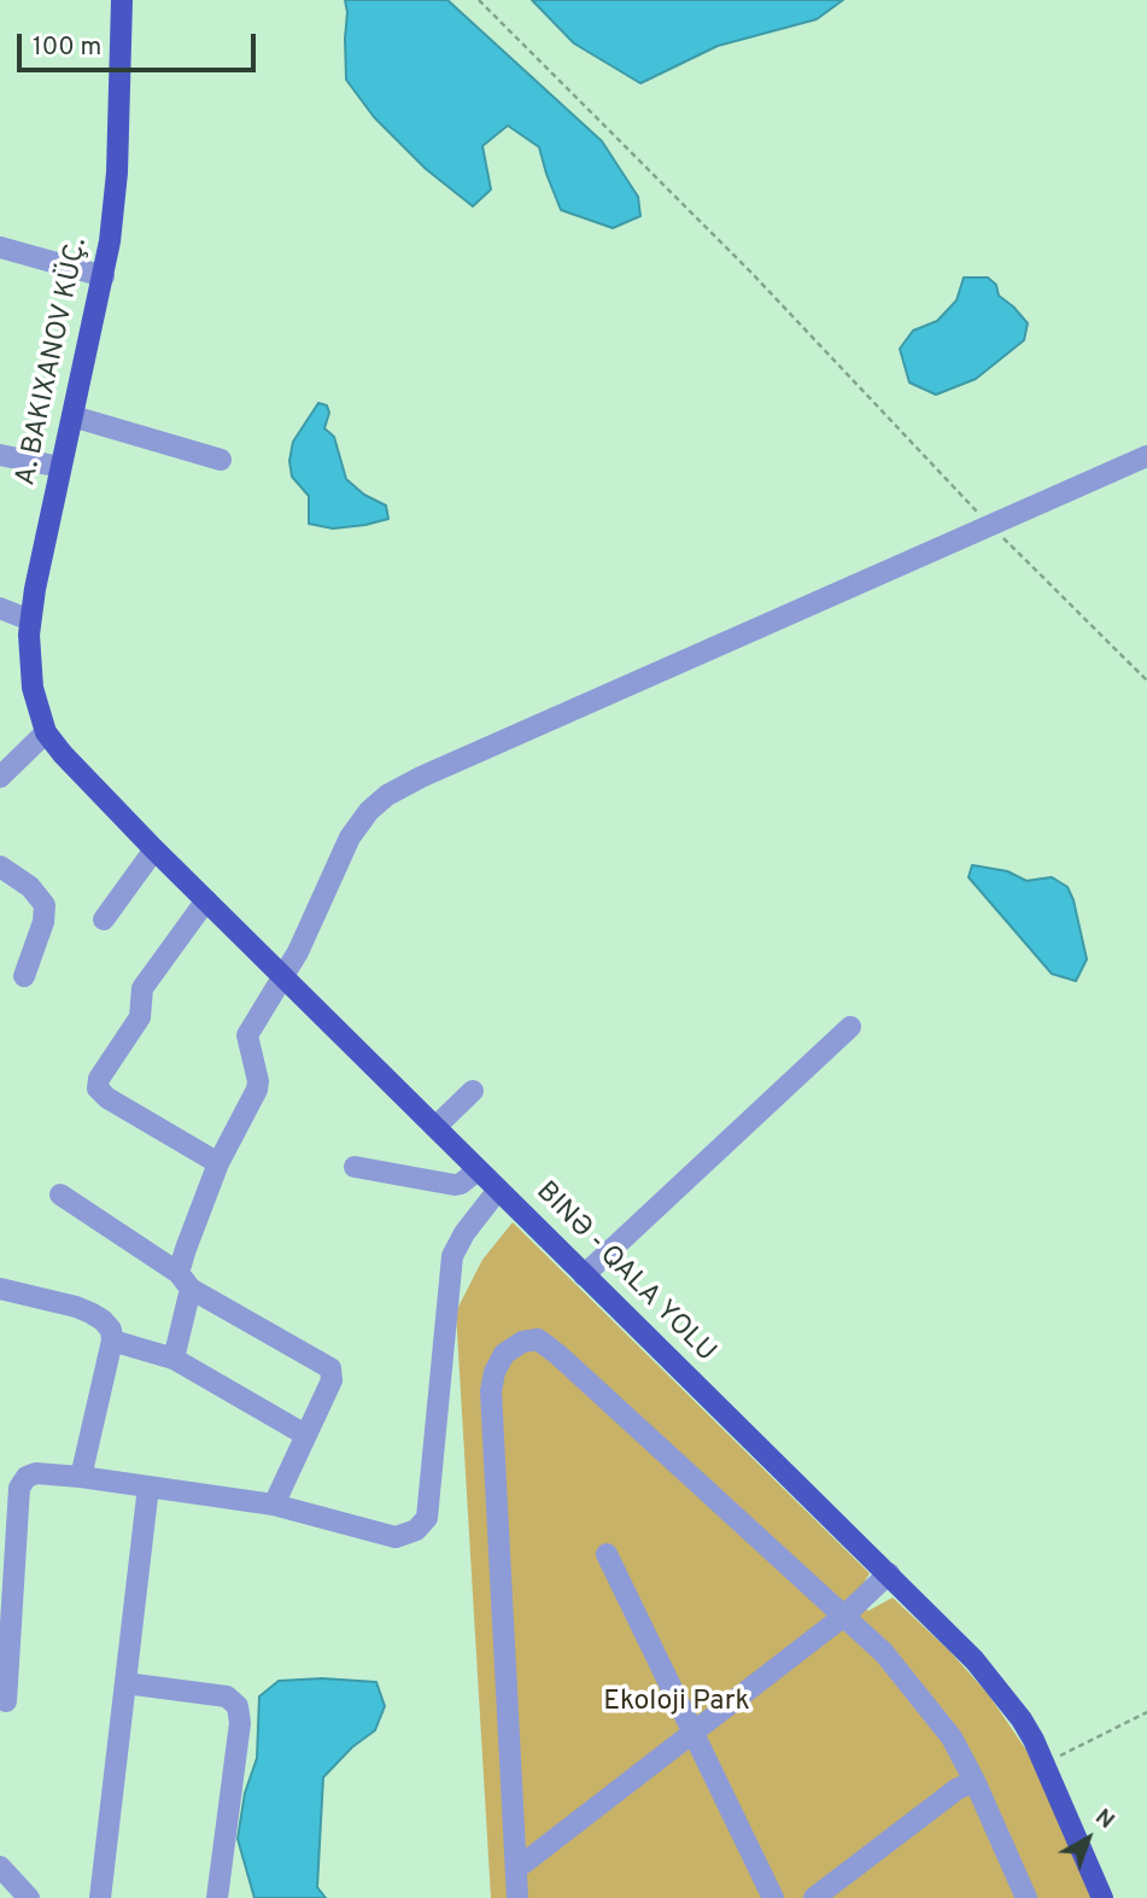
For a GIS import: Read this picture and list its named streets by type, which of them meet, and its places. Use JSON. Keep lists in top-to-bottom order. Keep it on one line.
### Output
{"streets":{"main road":["BINƏ - QALA YOLU"]},"parks":["Ekoloji Park"],"scale_bar":"100 m","north":"top right"}
